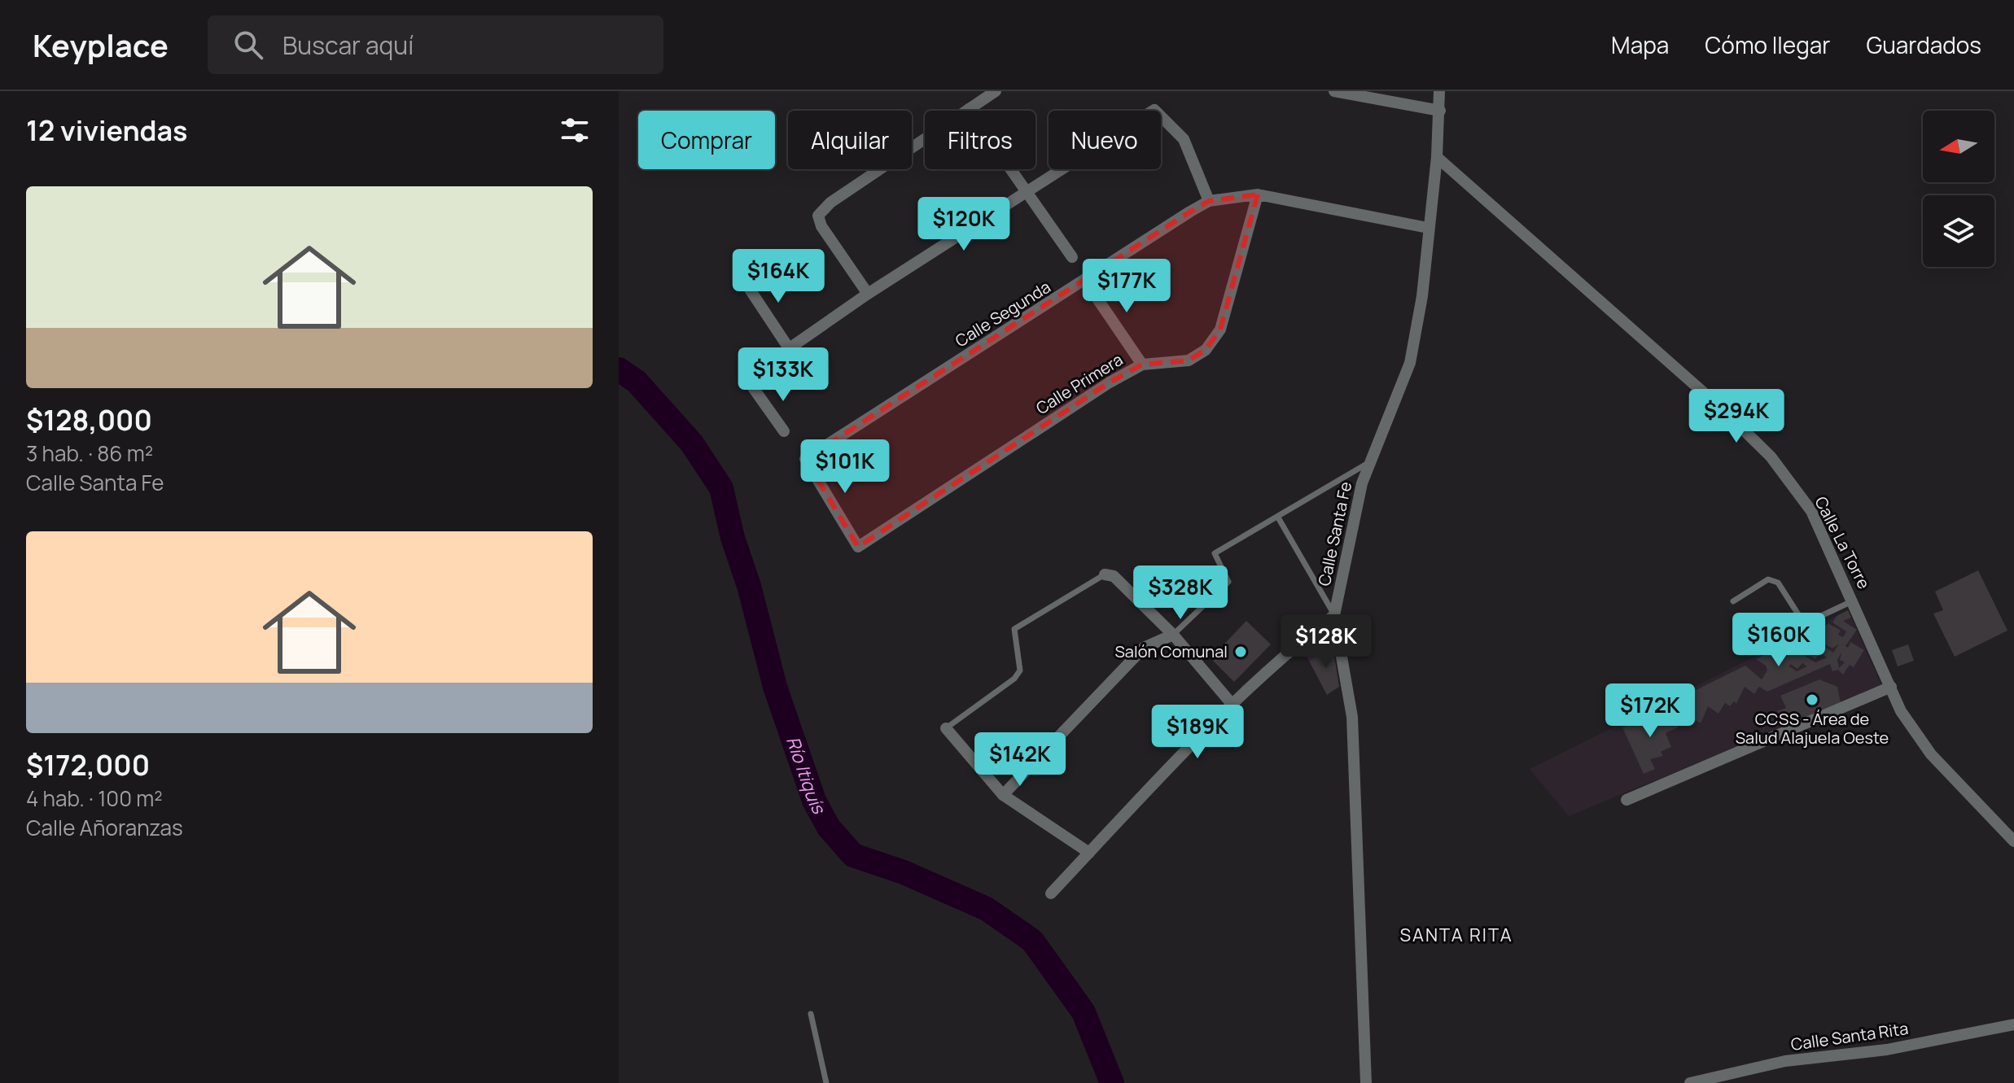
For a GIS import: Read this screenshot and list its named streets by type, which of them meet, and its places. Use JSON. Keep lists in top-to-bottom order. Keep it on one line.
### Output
{"streets":{"street":["Calle Segunda","Calle Primera","Calle Santa Fe","Calle La Torre","Calle Santa Rita"]},"crossings":[["Calle Segunda","Calle Primera"],["Calle Santa Fe","Calle La Torre"]],"districts":["SANTA RITA"],"water":["Río Itiquís"],"places":["Salón Comunal","CCSS - Área de Salud Alajuela Oeste"],"north":"left","page":{"header":"Keyplace","search":"Buscar aquí","nav":["Mapa","Cómo llegar","Guardados"],"heading":"12 viviendas","chip":["Comprar","Alquilar","Filtros","Nuevo"],"list":[{"name":"$128,000","note":"3 hab. · 86 m² · Calle Santa Fe"},{"name":"$172,000","note":"4 hab. · 100 m² · Calle Añoranzas"}],"price":["$120K","$164K","$177K","$133K","$294K","$101K","$328K","$160K","$128K","$172K","$189K","$142K"]}}
